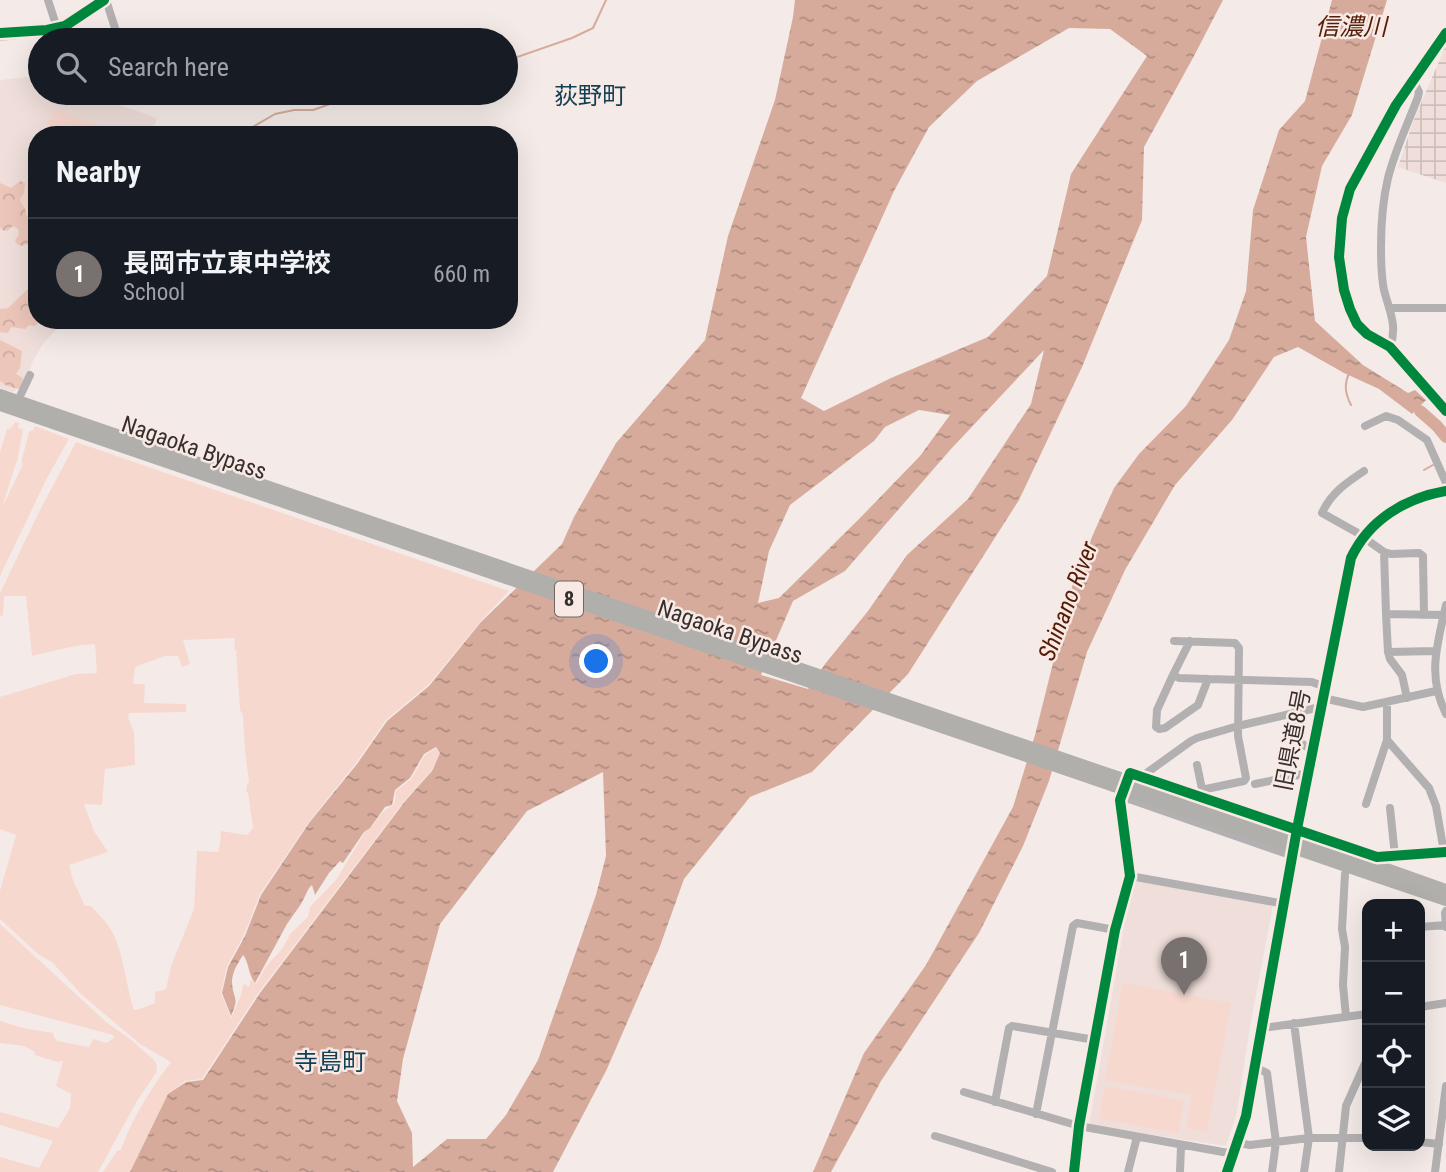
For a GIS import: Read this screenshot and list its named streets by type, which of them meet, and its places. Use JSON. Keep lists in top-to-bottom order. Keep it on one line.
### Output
{"streets":{"highway":["Nagaoka Bypass","8"],"street":["旧県道8号"]},"districts":["荻野町","寺島町"],"water":["信濃川","Shinano River"],"page":{"search":"Search here","heading":"Nearby","list":[{"mark":"1","name":"長岡市立東中学校","note":"School","value":"660 m"}],"map_buttons":["+","−"],"pins":"1"}}
